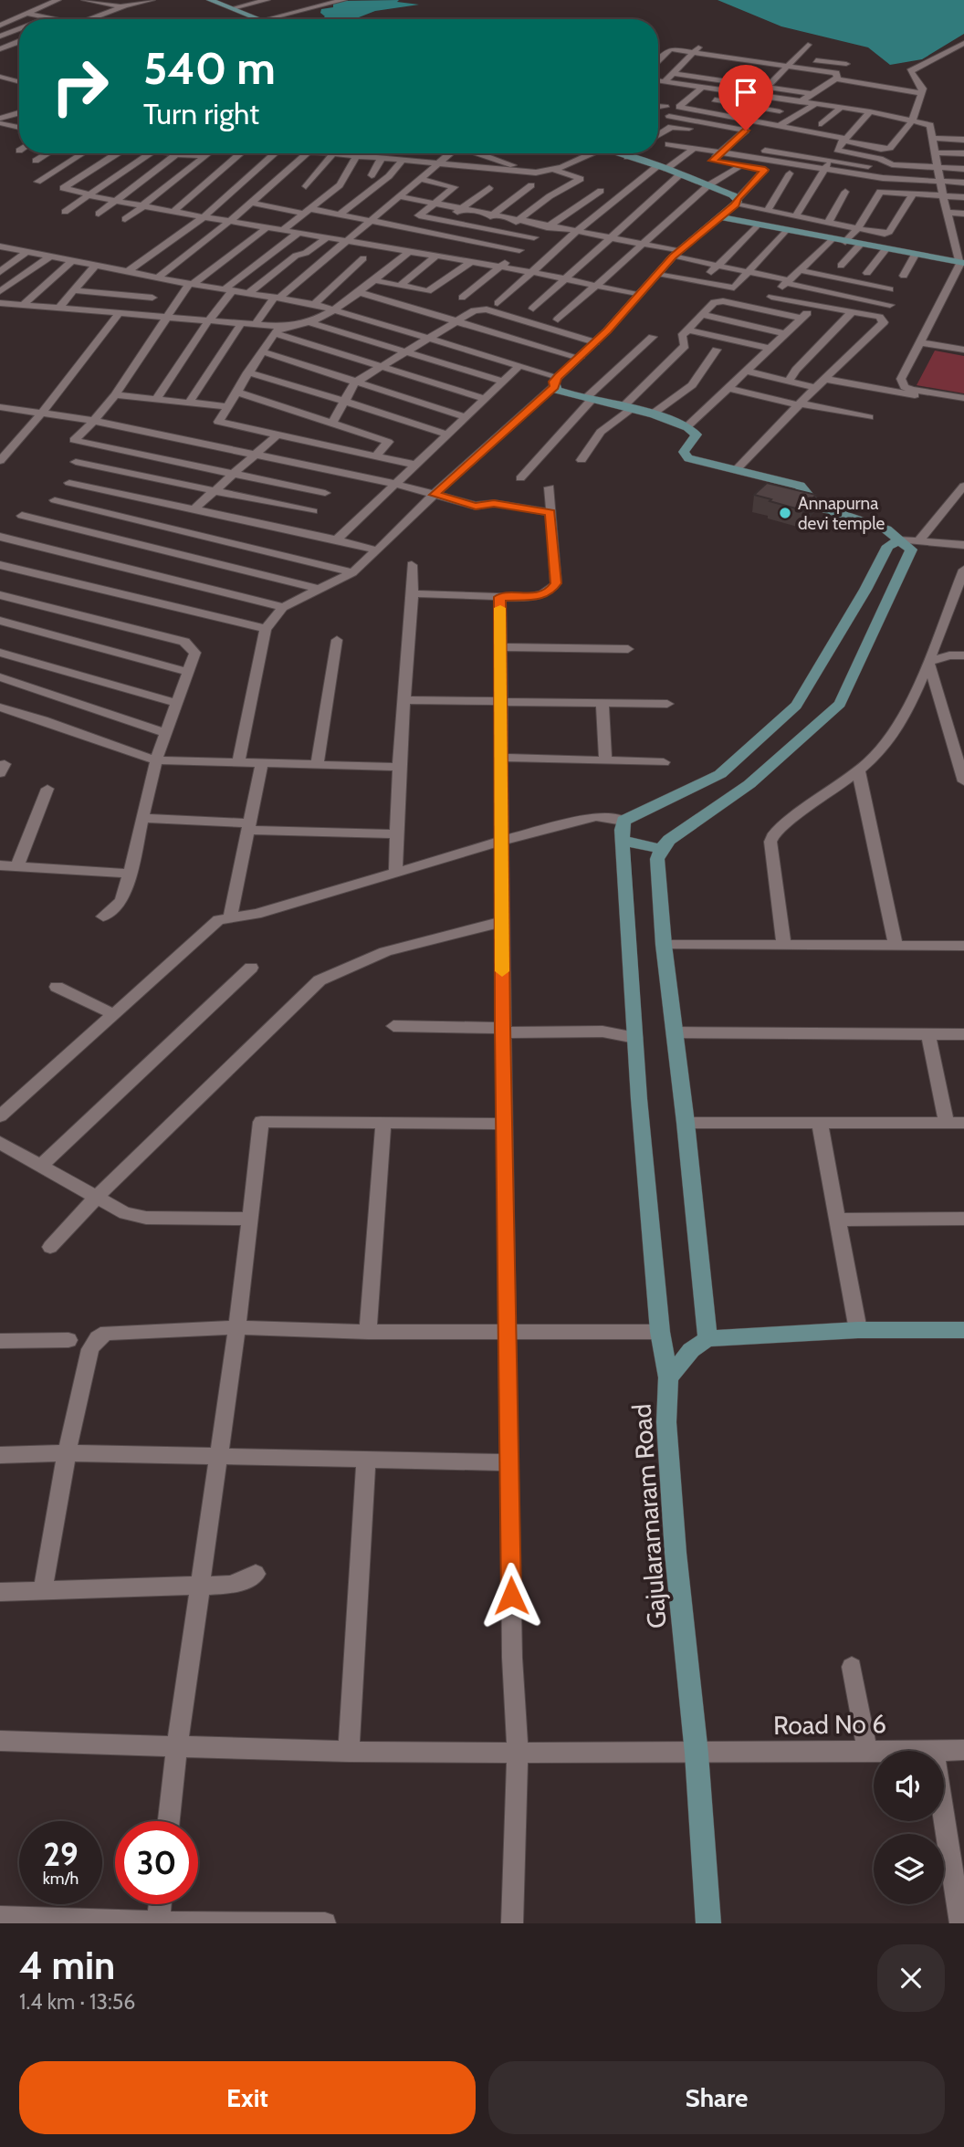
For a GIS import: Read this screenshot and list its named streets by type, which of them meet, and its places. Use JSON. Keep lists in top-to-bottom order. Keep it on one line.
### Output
{"streets":{"street":["Gajularamaram Road","Road No 6"]},"crossings":[["Gajularamaram Road","Road No 6"]],"places":["Annapurna devi temple"],"page":{"turn":["540 m","Turn right"],"speed":"29 km/h","limit":"30","heading":["4 min","1.4 km · 13:56"],"buttons":["Exit","Share"]}}
